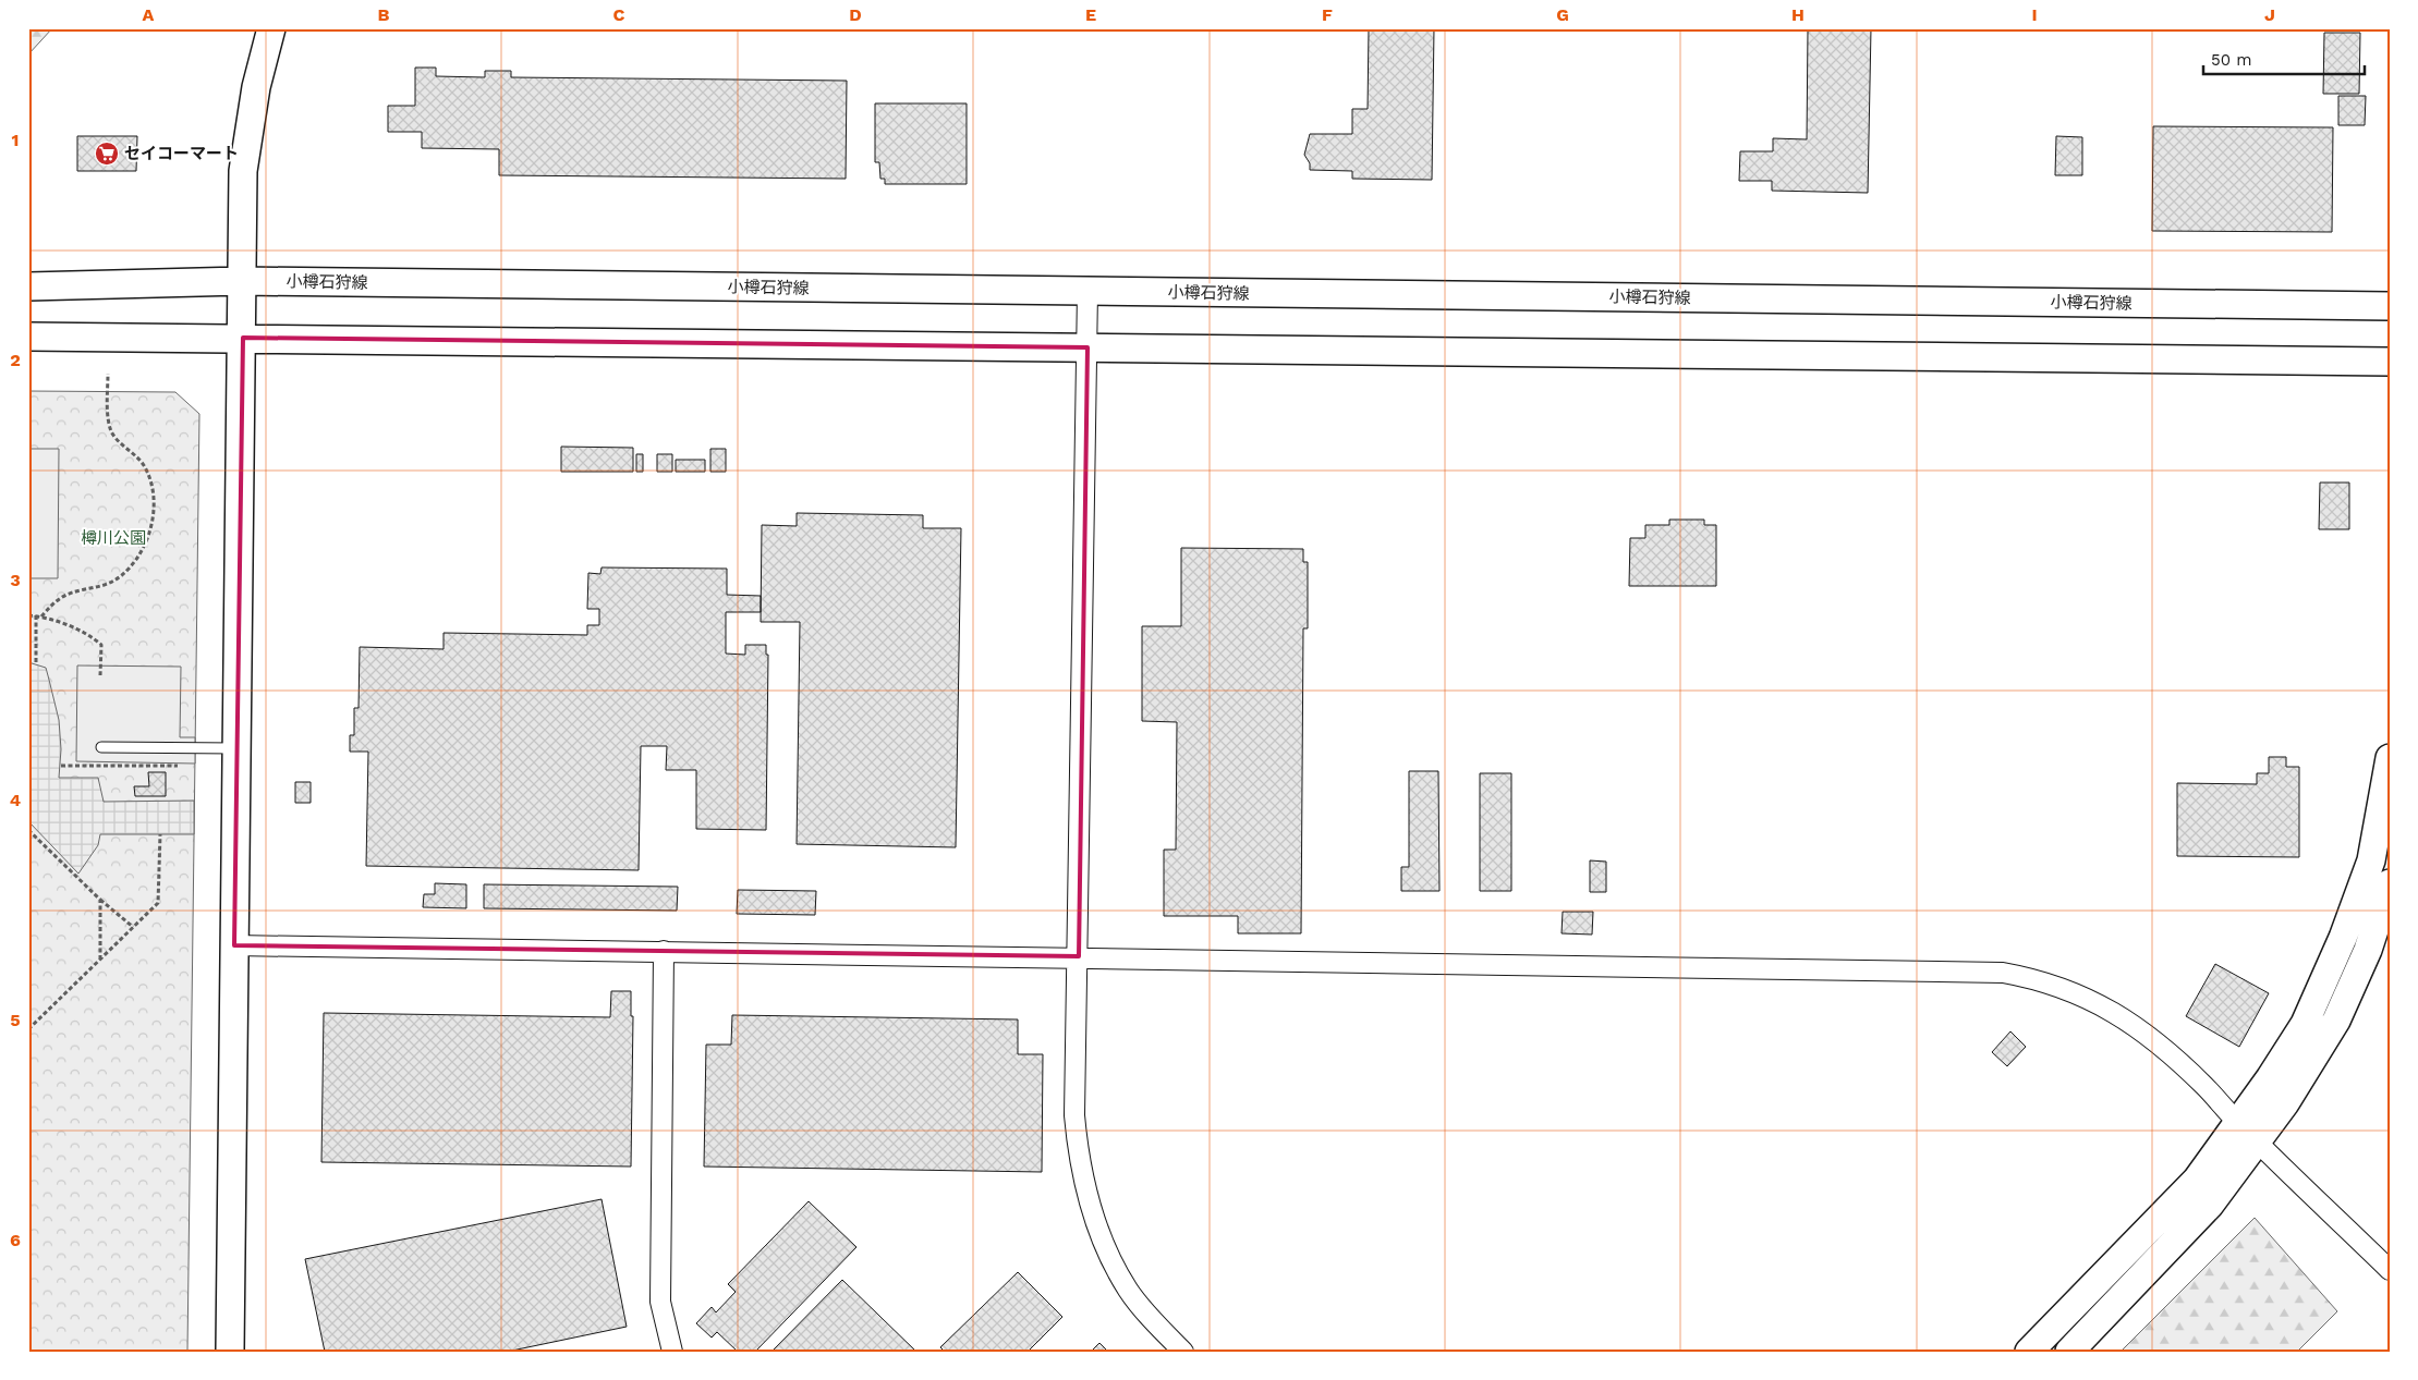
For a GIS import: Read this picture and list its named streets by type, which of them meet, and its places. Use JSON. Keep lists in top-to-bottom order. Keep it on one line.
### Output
{"streets":{"main road":["小樽石狩線"]},"parks":["樽川公園"],"places":{"supermarket":["セイコーマート"]},"scale_bar":"50 m","grid":{"columns":["A","B","C","D","E","F","G","H","I","J"],"rows":["1","2","3","4","5","6"]}}
